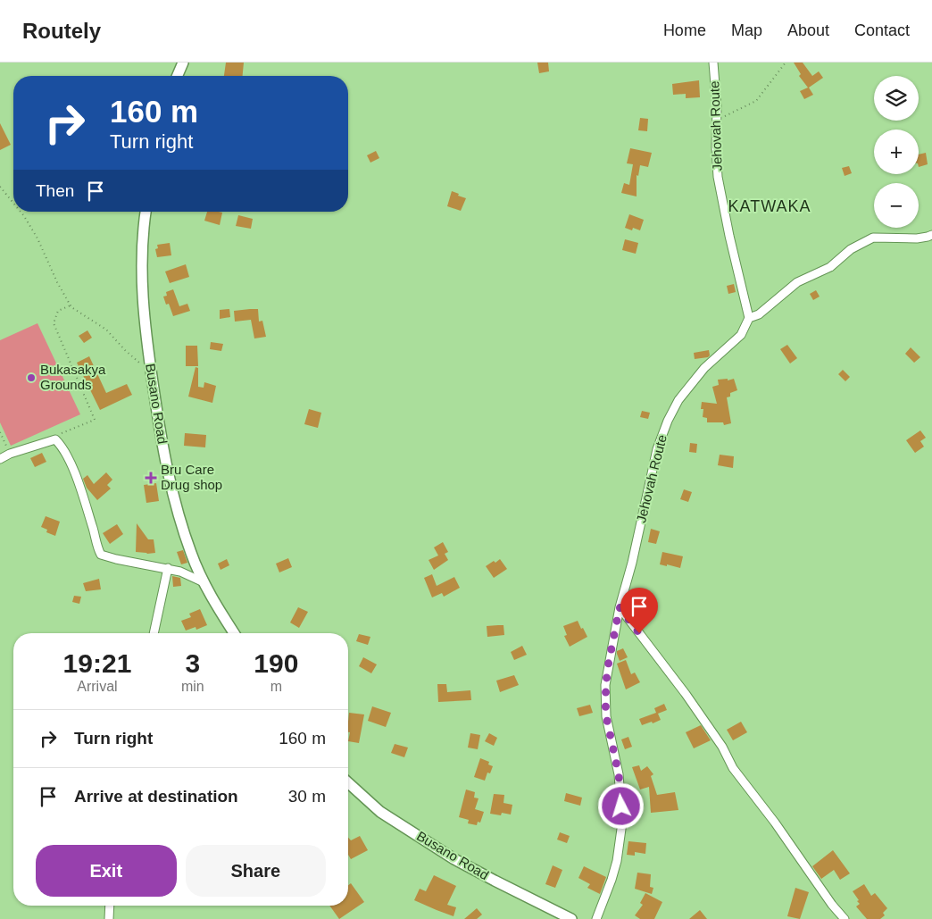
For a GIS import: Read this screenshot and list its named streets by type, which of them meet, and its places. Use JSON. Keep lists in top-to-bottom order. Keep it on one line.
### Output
{"streets":{"street":["Jehovah Route","Busano Road"]},"districts":["KATWAKA"],"places":{"other":["Bukasakya Grounds"],"health":["Bru Care Drug shop"]},"page":{"header":"Routely","nav":["Home","Map","About","Contact"],"map_buttons":["+","−"],"turn":["160 m","Turn right"],"then":"Then","eta":["19:21","Arrival","3","min","190","m"],"list":[{"name":"Turn right","value":"160 m"},{"name":"Arrive at destination","value":"30 m"}],"buttons":["Exit","Share"]}}
